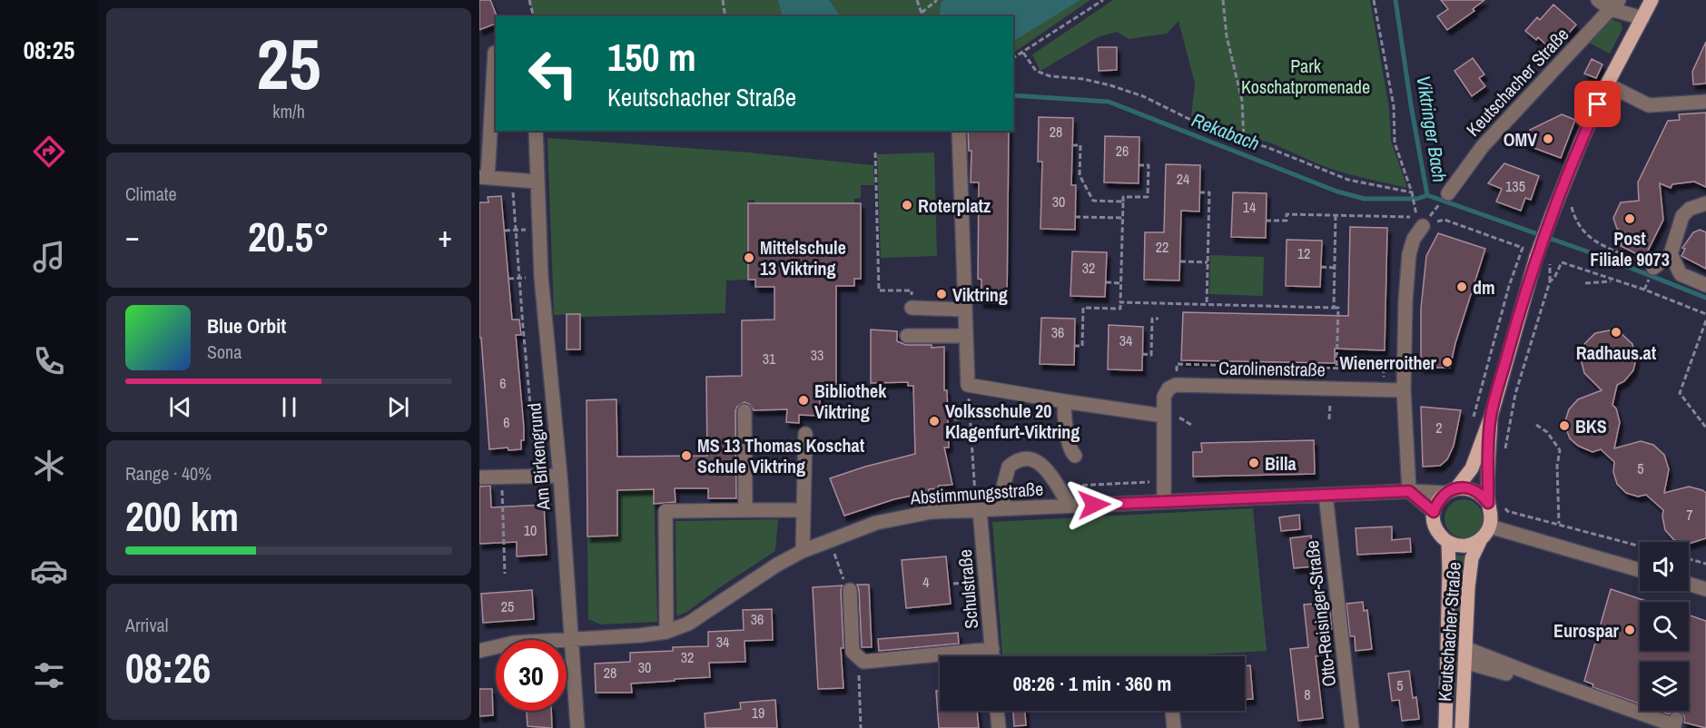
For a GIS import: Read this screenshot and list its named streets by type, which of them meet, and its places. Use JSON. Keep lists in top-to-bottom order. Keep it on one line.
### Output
{"streets":{"main road":["Keutschacher Straße"],"street":["Carolinenstraße","Am Birkengrund","Abstimmungsstraße","Schulstraße","Otto-Reisinger-Straße"]},"crossings":[["Keutschacher Straße","Abstimmungsstraße"],["Am Birkengrund","Abstimmungsstraße"],["Abstimmungsstraße","Schulstraße"],["Abstimmungsstraße","Otto-Reisinger-Straße"]],"water":["Viktringer Bach","Rekabach"],"parks":["Park Koschatpromenade"],"places":["OMV","Roterplatz","Post Filiale 9073","Mittelschule 13 Viktring","dm","Viktring","Radhaus.at","Wienerroither","Bibliothek Viktring","Volksschule 20 Klagenfurt-Viktring","BKS","MS 13 Thomas Koschat Schule Viktring","Billa","Eurospar"],"house_numbers":["28","26","24","135","30","14","22","12","32","36","34","33","31","6","6","2","5","7","10","4","25","36","34","32","30","28","5","8","19"],"page":{"tabs":"08:25","tile":[["25","km/h"],"Climate",["Range · 40%","200 km"],["Arrival","08:26"]],"turn":["150 m","Keutschacher Straße"],"heat":["−","20.5°","+"],"song":["Blue Orbit","Sona"],"limit":"30","trip":"08:26 · 1 min · 360 m"}}
